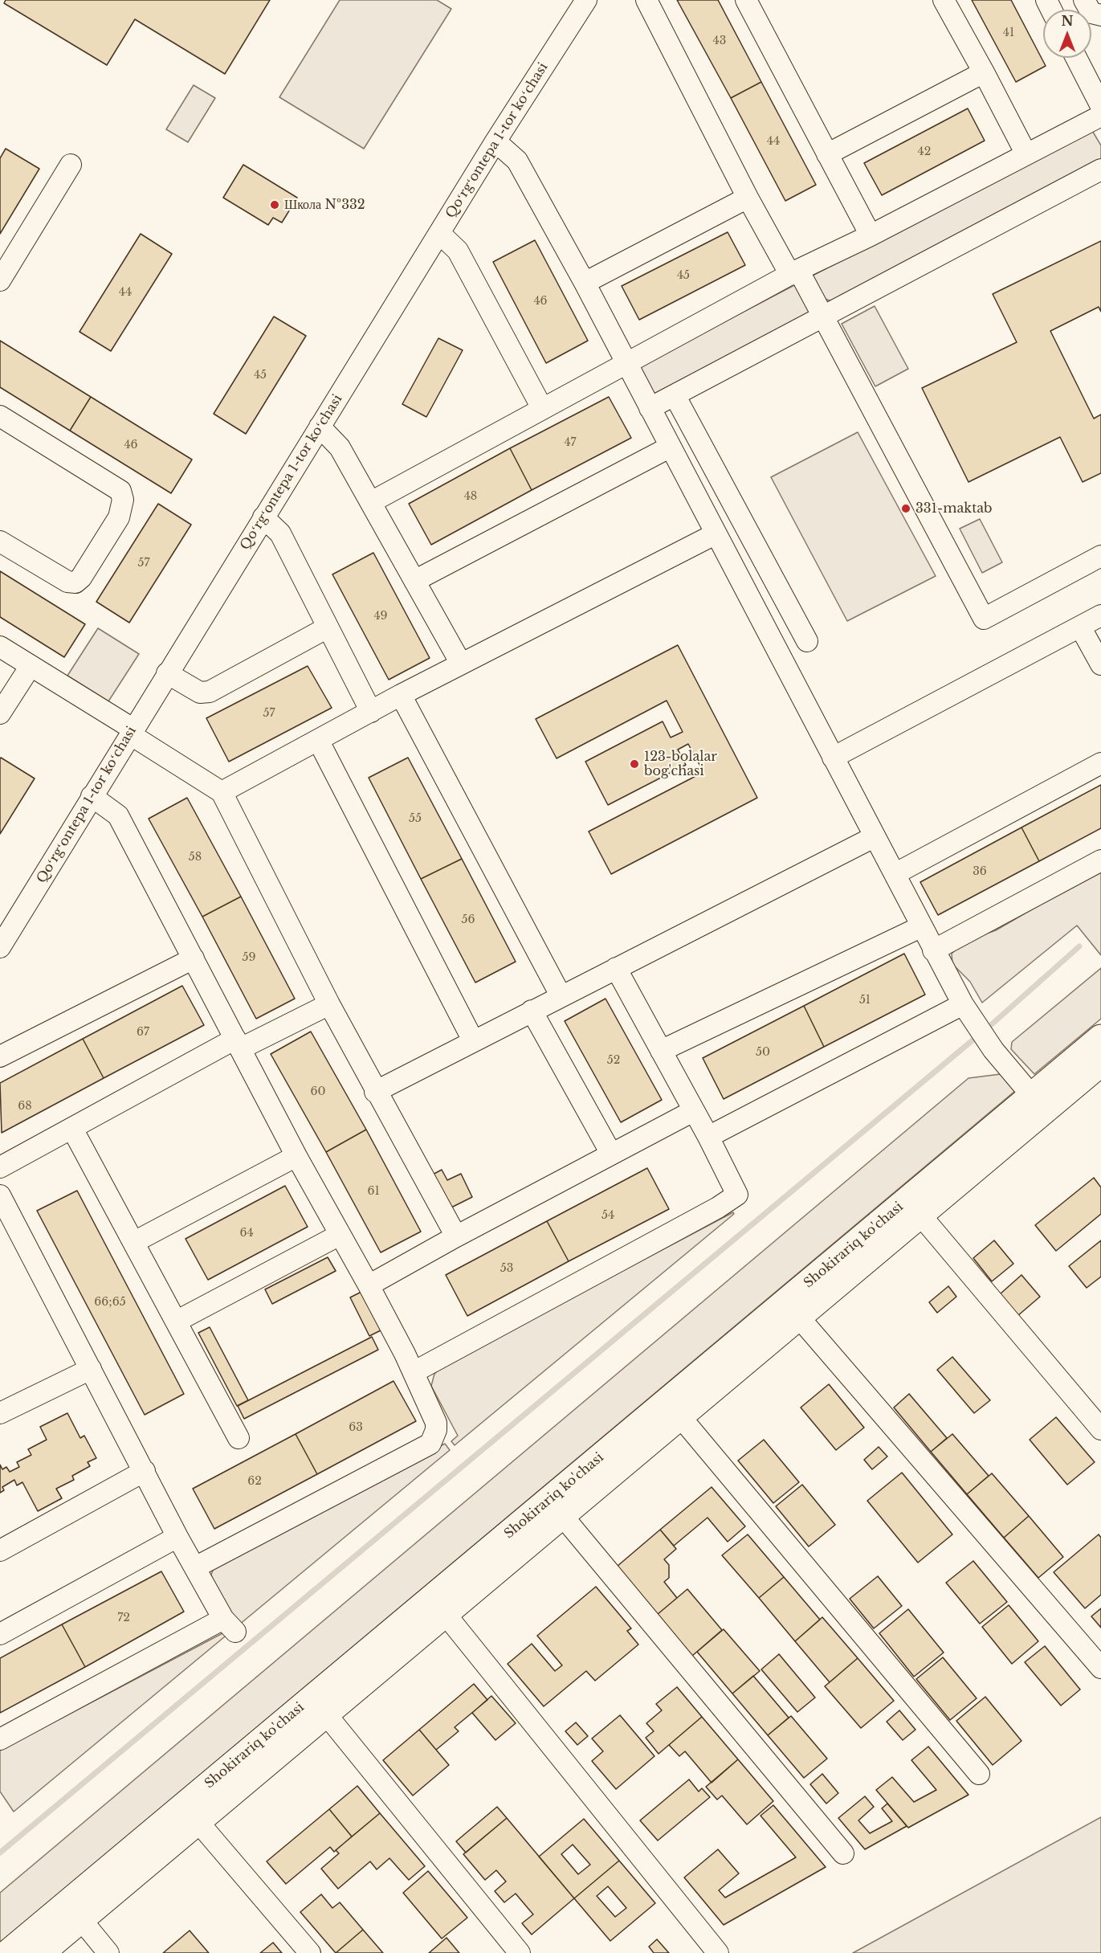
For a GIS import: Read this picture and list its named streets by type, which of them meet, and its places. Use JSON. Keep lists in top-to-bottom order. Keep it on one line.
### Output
{"streets":{"main road":["Shokirariq ko'chasi"],"street":["Qoʻrgʻontepa 1-tor koʻchasi"]},"places":["Школа №332","331-maktab","123-bolalar bog'chasi"],"house_numbers":["41","43","44","42","45","44","46","45","47","46","48","57","49","57","55","58","36","56","59","51","67","50","52","60","68","61","54","64","53","66;65","63","62","72"],"north":"top"}
